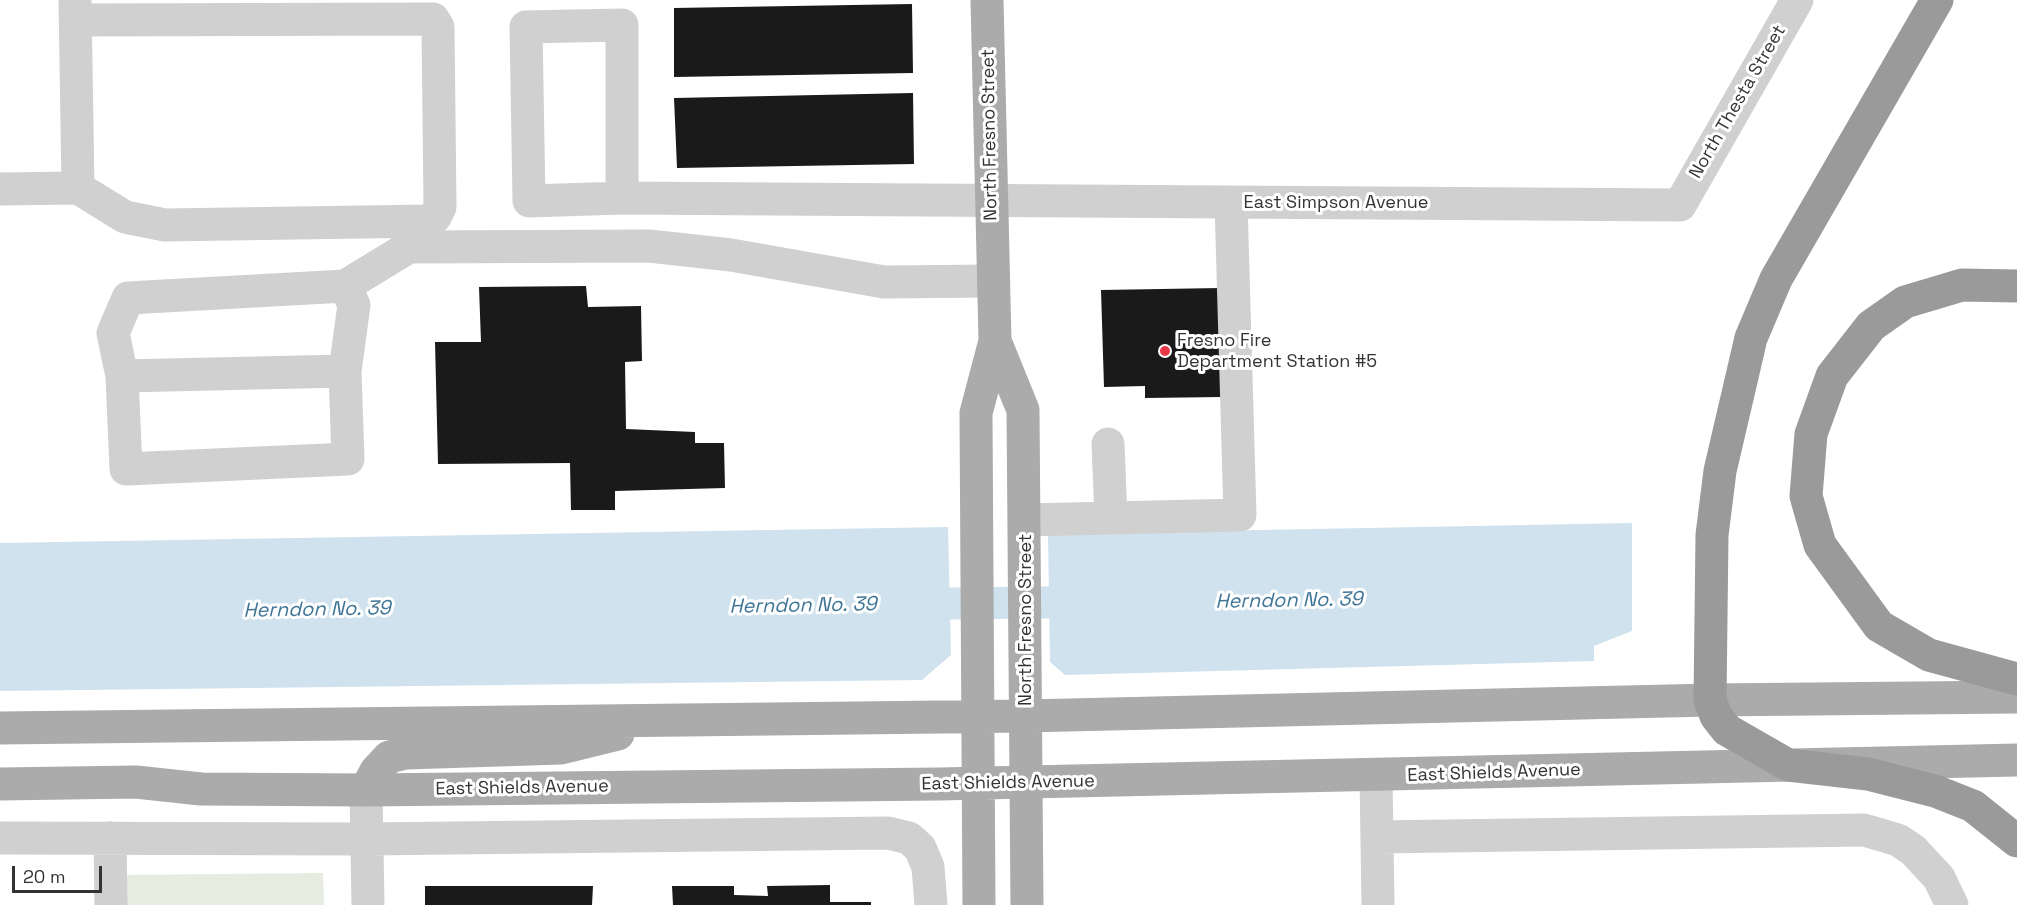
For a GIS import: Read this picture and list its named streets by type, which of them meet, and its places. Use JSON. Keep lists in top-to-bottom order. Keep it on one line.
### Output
{"streets":{"main road":["North Fresno Street","East Shields Avenue"],"street":["North Thesta Street","East Simpson Avenue"]},"crossings":[["North Thesta Street","East Simpson Avenue"],["North Fresno Street","East Simpson Avenue"],["North Fresno Street","East Shields Avenue"]],"water":["Herndon No. 39"],"places":["Fresno Fire Department Station #5"],"scale_bar":"20 m"}
